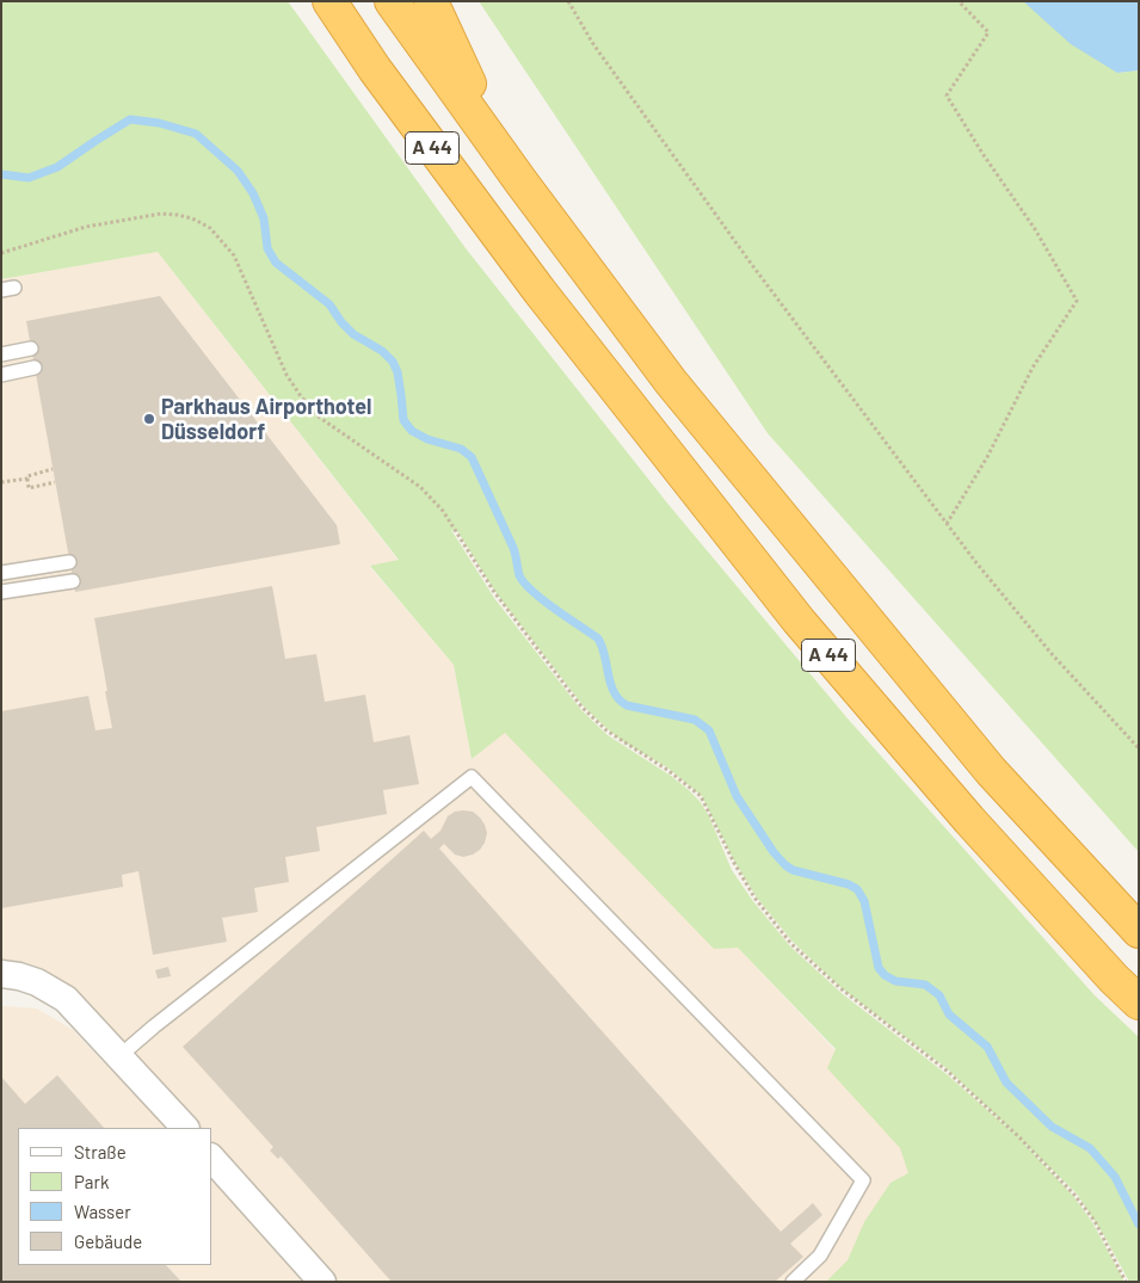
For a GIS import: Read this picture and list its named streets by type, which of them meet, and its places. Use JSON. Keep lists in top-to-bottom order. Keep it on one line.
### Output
{"streets":{"highway":["A 44"]},"places":["Parkhaus Airporthotel Düsseldorf"],"legend":["Straße","Park","Wasser","Gebäude"]}
